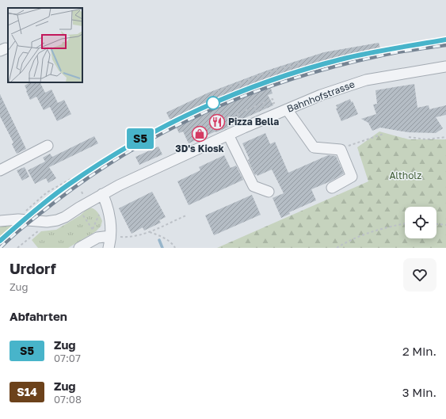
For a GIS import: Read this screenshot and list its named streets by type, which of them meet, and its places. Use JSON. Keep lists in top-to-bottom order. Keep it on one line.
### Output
{"streets":{"street":["Bahnhofstrasse"]},"parks":["Altholz"],"places":{"restaurant":["Pizza Bella"],"shop":["3D's Kiosk"]},"page":{"on_map":"S5","heading":[["Urdorf","Zug"],"Abfahrten"],"list":[{"mark":"S5","name":"Zug","note":"07:07","value":"2 Min."},{"mark":"S14","name":"Zug","note":"07:08","value":"3 Min."}]}}
